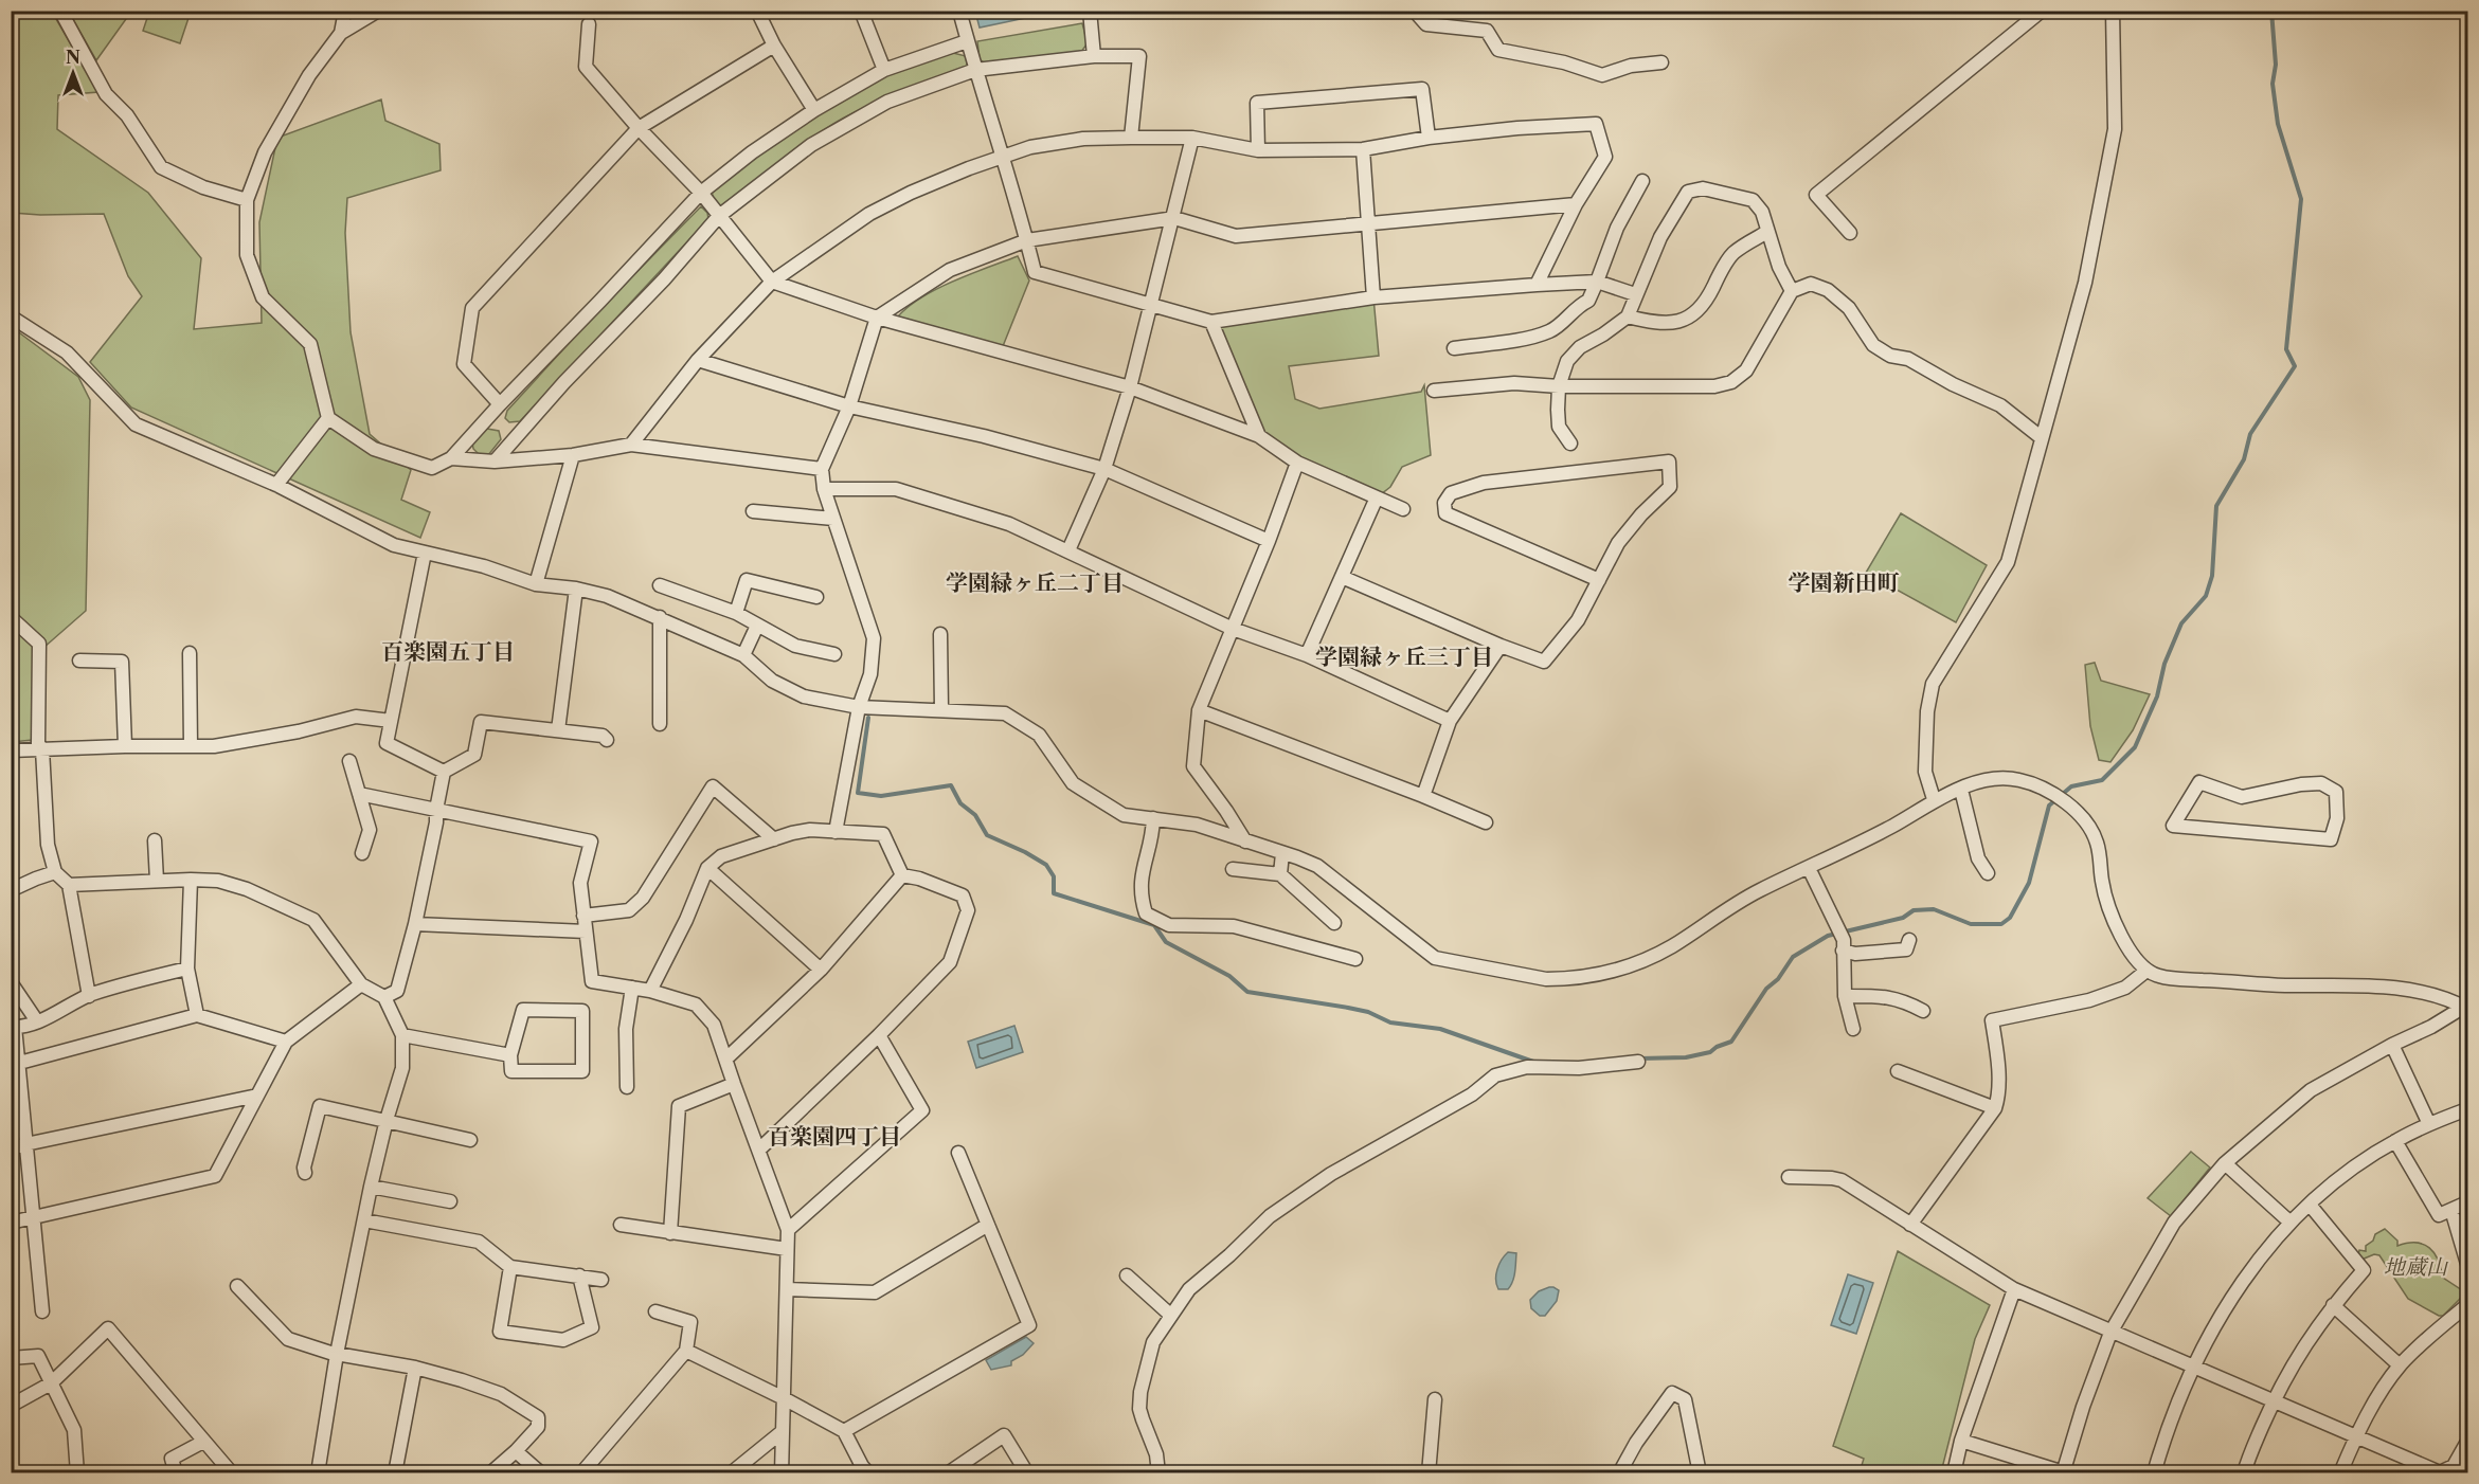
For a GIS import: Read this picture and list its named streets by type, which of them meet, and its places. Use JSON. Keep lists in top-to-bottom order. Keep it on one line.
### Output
{"districts":["学園緑ヶ丘二丁目","学園新田町","百楽園五丁目","学園緑ヶ丘三丁目","百楽園四丁目"],"parks":["地蔵山"],"north":"top"}
